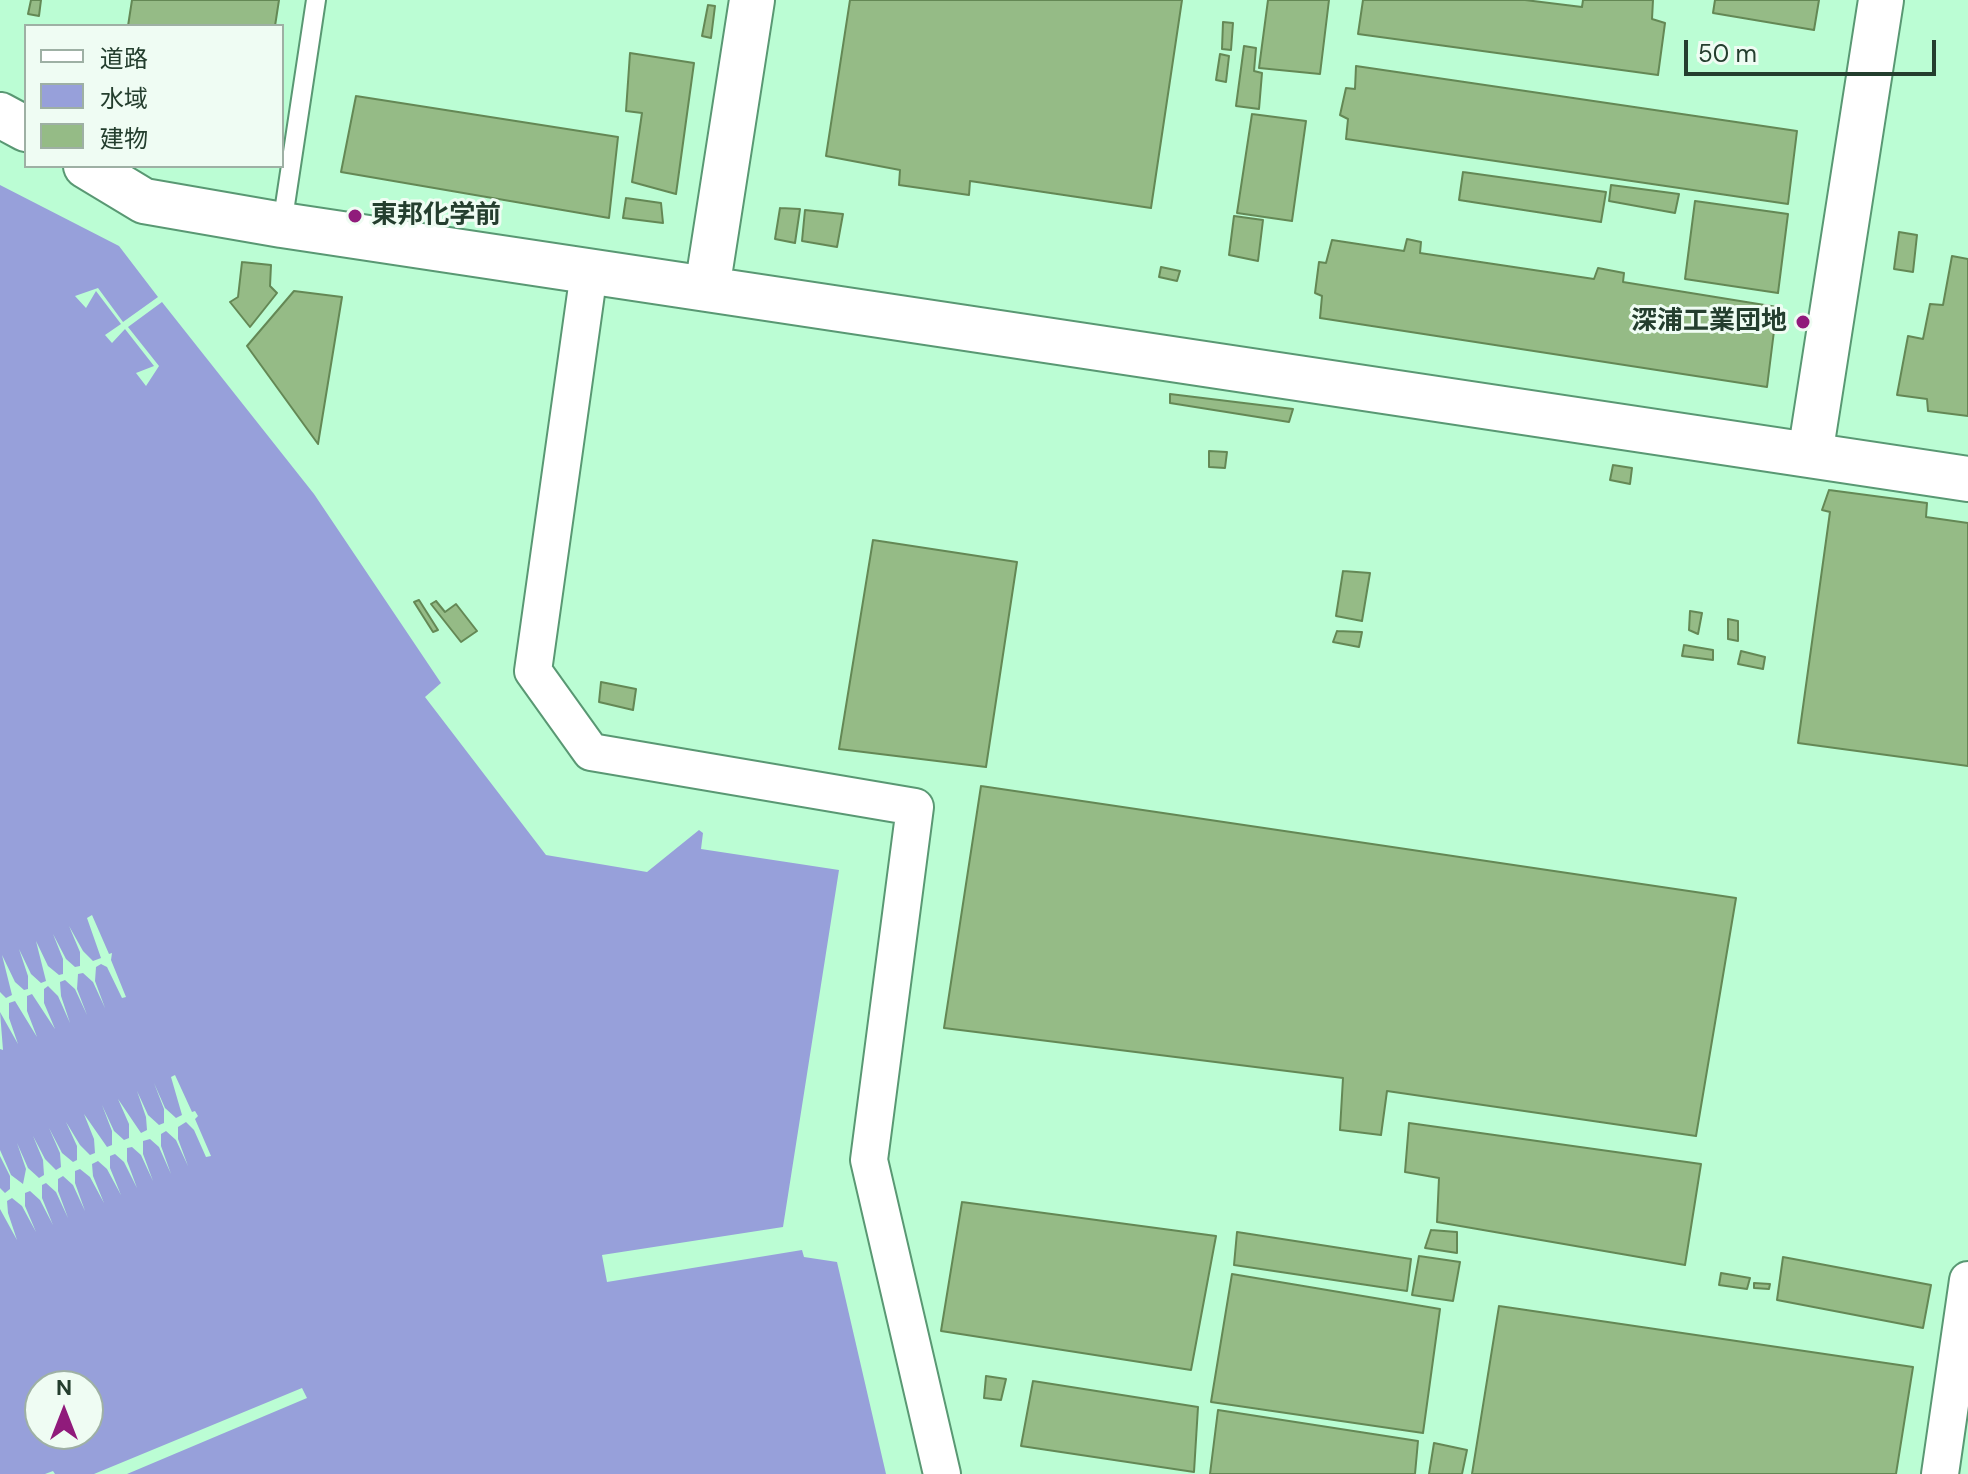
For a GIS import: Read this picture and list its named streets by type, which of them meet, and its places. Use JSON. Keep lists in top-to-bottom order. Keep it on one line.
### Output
{"places":["東邦化学前","深浦工業団地"],"legend":["道路","水域","建物"],"scale_bar":"50 m","north":"top"}
